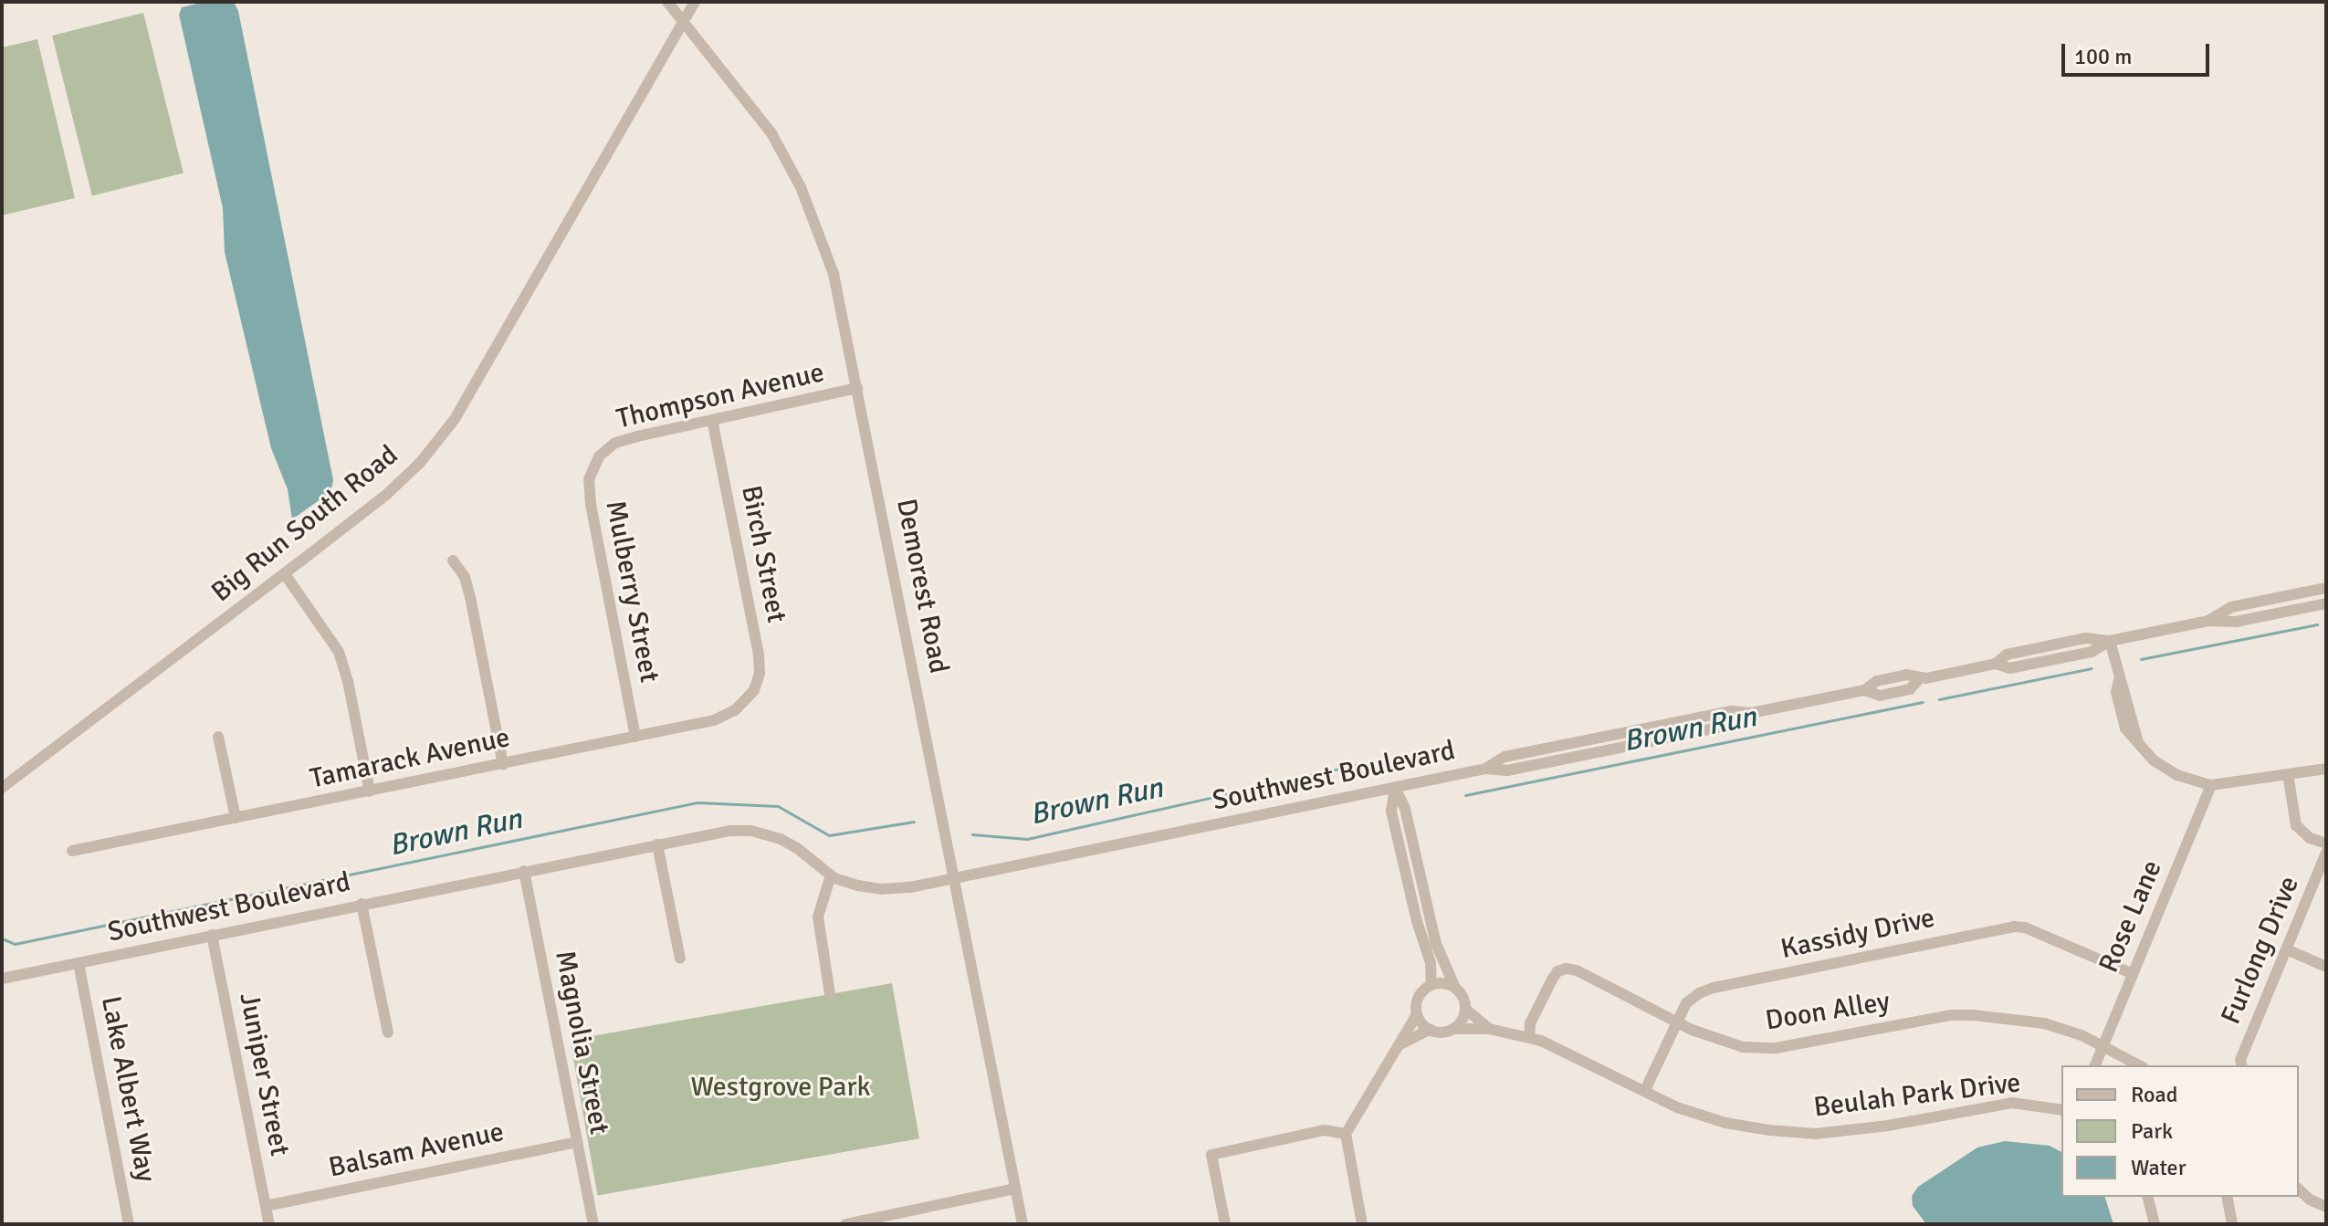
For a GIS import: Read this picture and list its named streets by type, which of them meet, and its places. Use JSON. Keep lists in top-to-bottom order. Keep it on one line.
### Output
{"streets":{"street":["Thompson Avenue","Big Run South Road","Birch Street","Demorest Road","Mulberry Street","Tamarack Avenue","Southwest Boulevard","Rose Lane","Kassidy Drive","Furlong Drive","Doon Alley","Magnolia Street","Juniper Street","Lake Albert Way","Beulah Park Drive","Balsam Avenue"]},"crossings":[["Thompson Avenue","Birch Street"],["Thompson Avenue","Demorest Road"],["Thompson Avenue","Mulberry Street"],["Big Run South Road","Demorest Road"],["Birch Street","Tamarack Avenue"],["Demorest Road","Southwest Boulevard"],["Mulberry Street","Tamarack Avenue"],["Southwest Boulevard","Magnolia Street"],["Southwest Boulevard","Juniper Street"],["Southwest Boulevard","Lake Albert Way"],["Rose Lane","Kassidy Drive"],["Rose Lane","Doon Alley"],["Kassidy Drive","Doon Alley"],["Kassidy Drive","Beulah Park Drive"],["Doon Alley","Beulah Park Drive"],["Magnolia Street","Balsam Avenue"],["Juniper Street","Balsam Avenue"]],"water":["Brown Run"],"parks":["Westgrove Park"],"legend":["Road","Park","Water"],"scale_bar":"100 m"}
